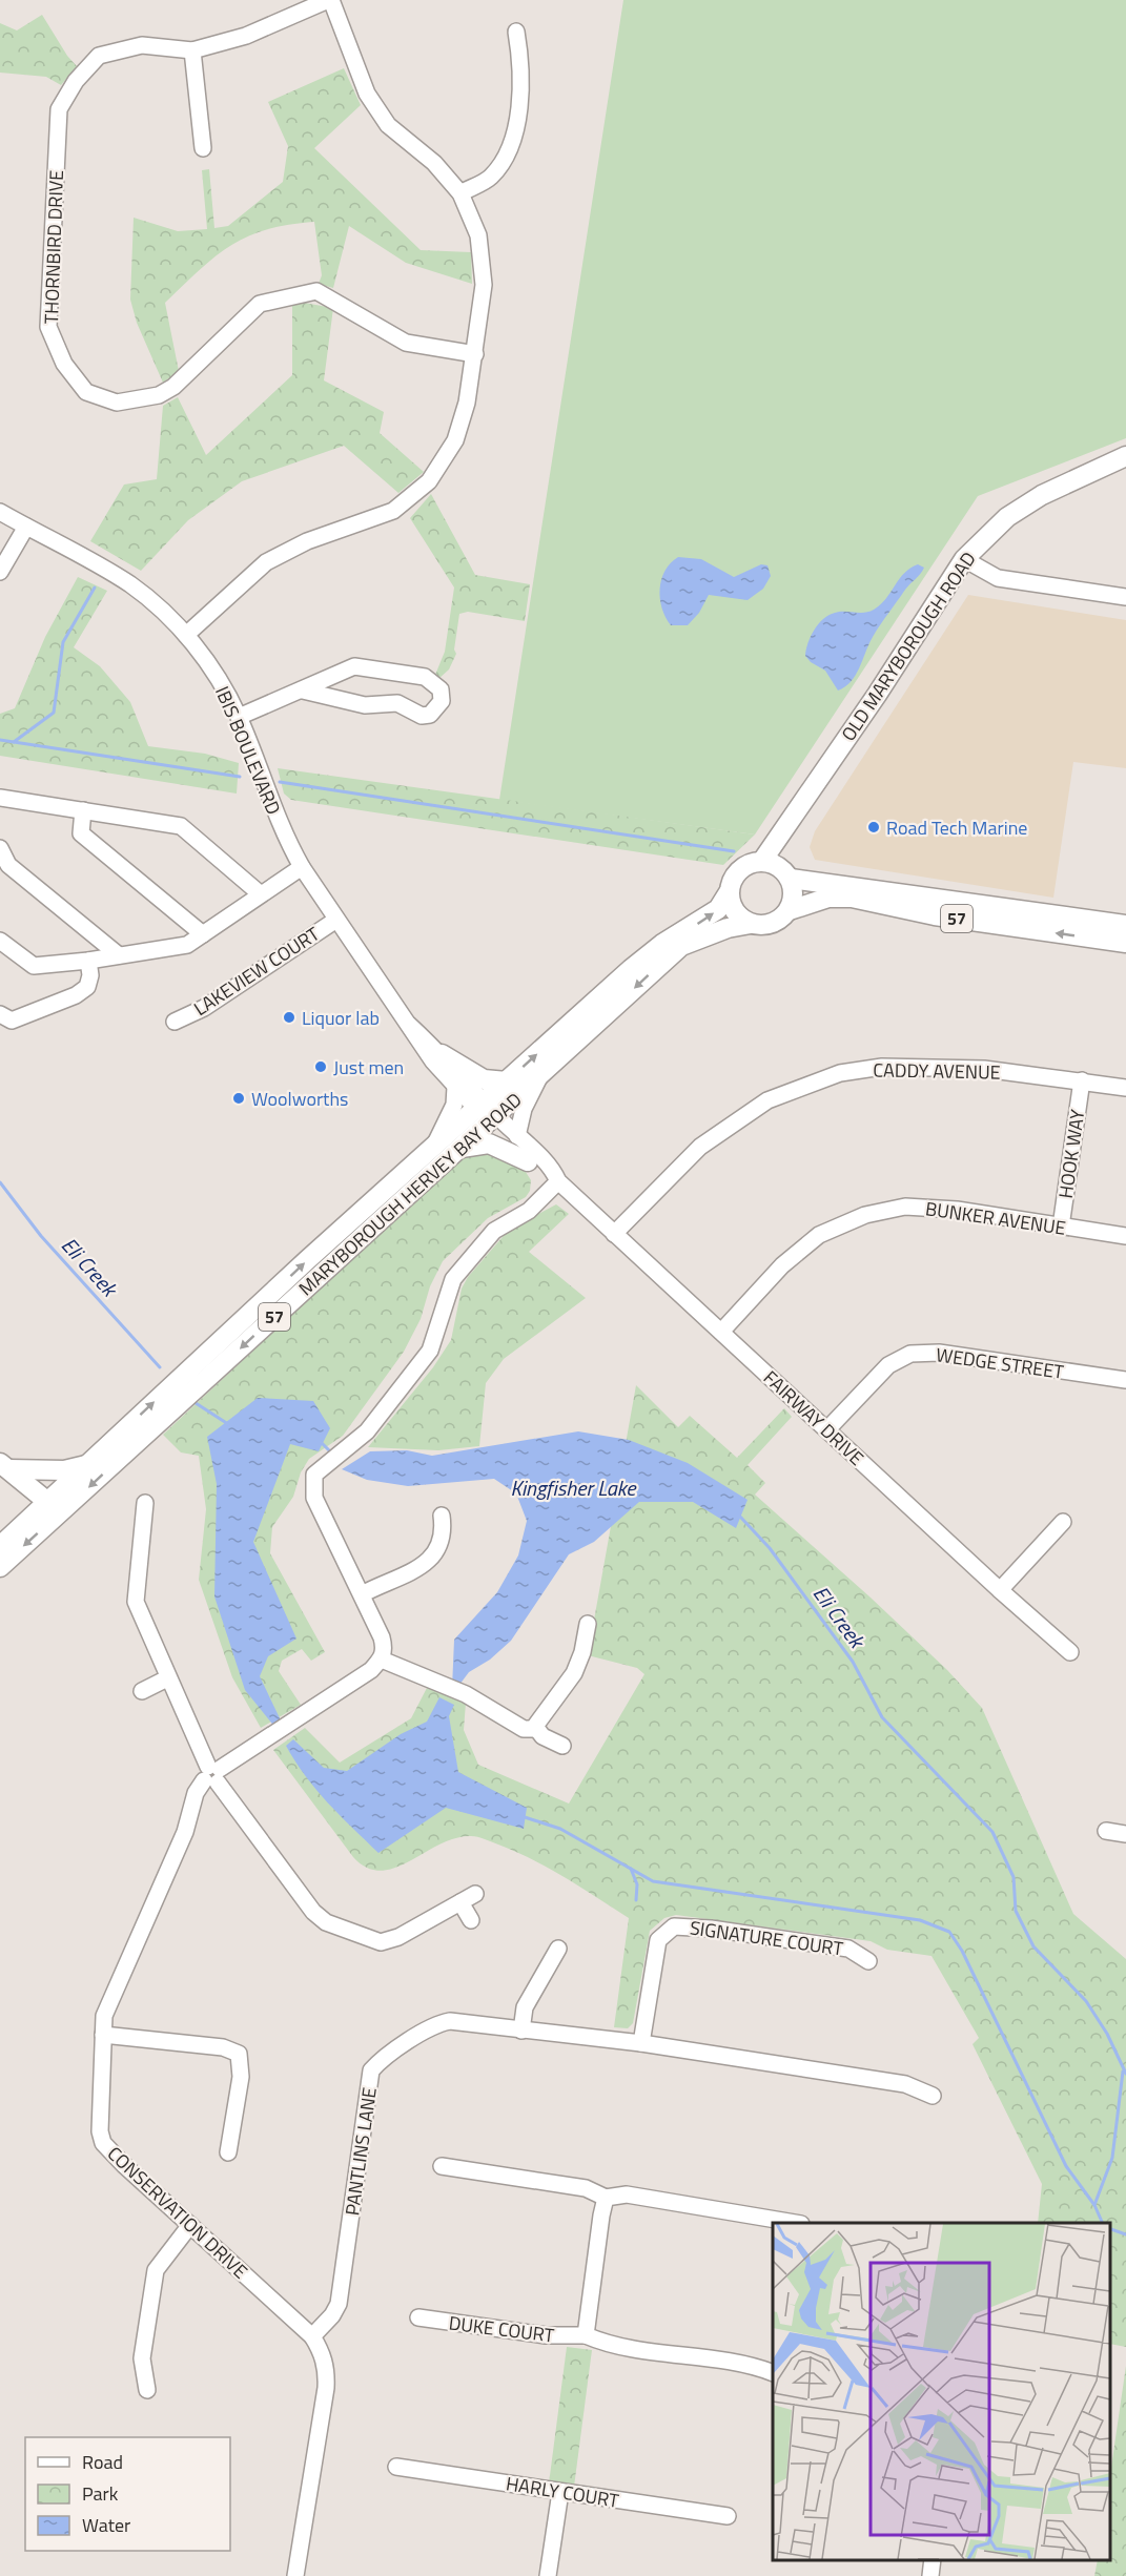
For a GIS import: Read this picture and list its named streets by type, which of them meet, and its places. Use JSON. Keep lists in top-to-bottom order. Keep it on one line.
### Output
{"streets":{"main road":["OLD MARYBOROUGH ROAD","57","MARYBOROUGH HERVEY BAY ROAD"],"street":["THORNBIRD DRIVE","IBIS BOULEVARD","LAKEVIEW COURT","CADDY AVENUE","HOOK WAY","BUNKER AVENUE","WEDGE STREET","FAIRWAY DRIVE","SIGNATURE COURT","PANTLINS LANE","CONSERVATION DRIVE","DUKE COURT","HARLY COURT"]},"crossings":[["OLD MARYBOROUGH ROAD","57"],["OLD MARYBOROUGH ROAD","MARYBOROUGH HERVEY BAY ROAD"],["IBIS BOULEVARD","LAKEVIEW COURT"],["IBIS BOULEVARD","MARYBOROUGH HERVEY BAY ROAD"],["IBIS BOULEVARD","FAIRWAY DRIVE"],["57","MARYBOROUGH HERVEY BAY ROAD"],["CADDY AVENUE","HOOK WAY"],["CADDY AVENUE","FAIRWAY DRIVE"],["HOOK WAY","BUNKER AVENUE"],["MARYBOROUGH HERVEY BAY ROAD","FAIRWAY DRIVE"],["BUNKER AVENUE","FAIRWAY DRIVE"],["WEDGE STREET","FAIRWAY DRIVE"],["SIGNATURE COURT","PANTLINS LANE"],["PANTLINS LANE","CONSERVATION DRIVE"]],"water":["Eli Creek","Kingfisher Lake"],"places":["Road Tech Marine","Liquor lab","Just men","Woolworths"],"legend":["Road","Park","Water"]}
